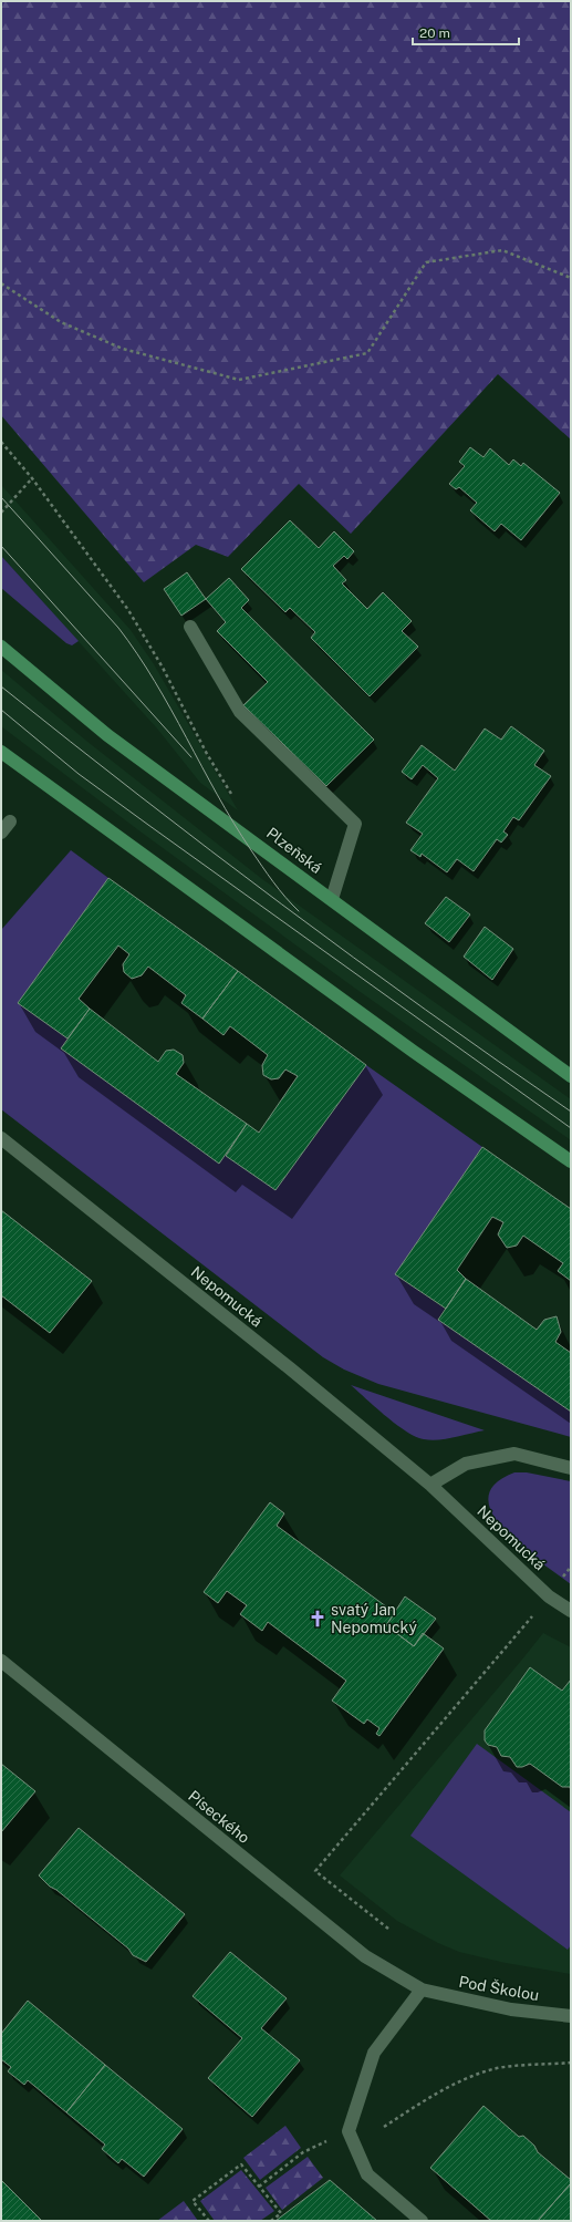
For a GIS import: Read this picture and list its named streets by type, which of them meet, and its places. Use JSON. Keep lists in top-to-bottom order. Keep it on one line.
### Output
{"streets":{"main road":["Plzeňská"],"street":["Nepomucká","Píseckého","Pod Školou"]},"crossings":[["Píseckého","Pod Školou"]],"places":{"church":["svatý Jan Nepomucký"]},"scale_bar":"20 m"}
